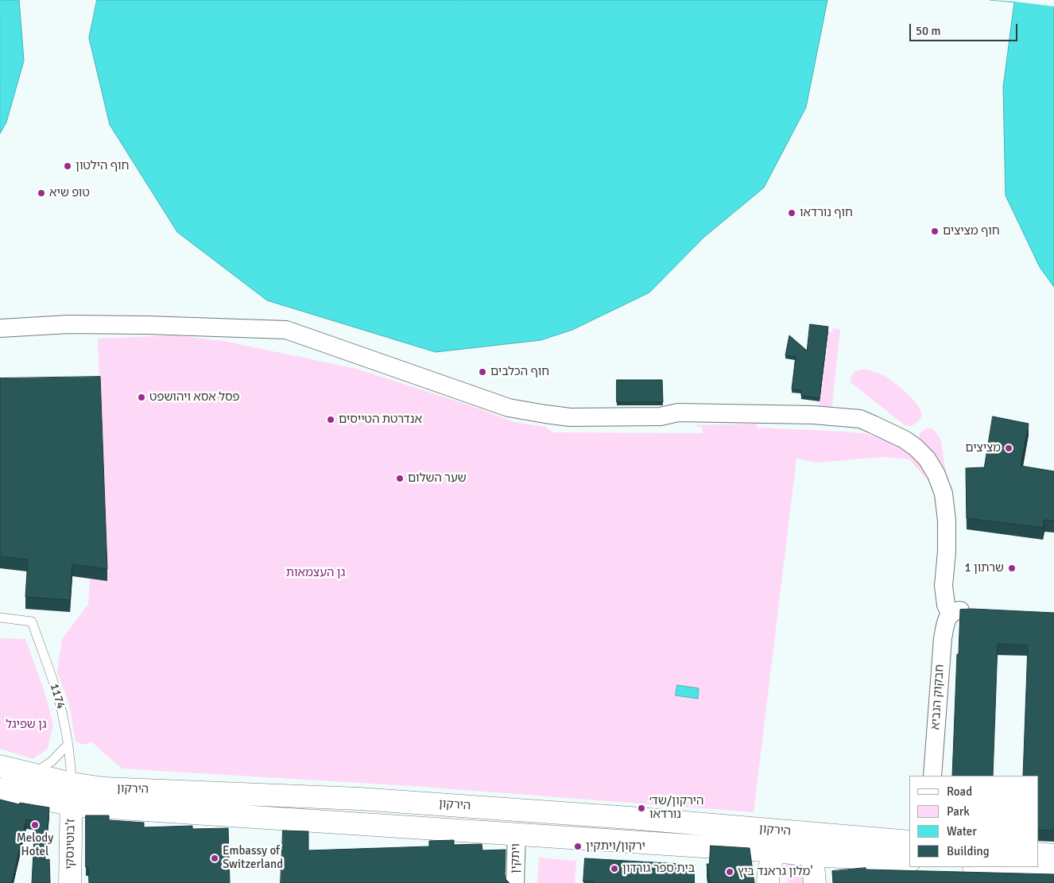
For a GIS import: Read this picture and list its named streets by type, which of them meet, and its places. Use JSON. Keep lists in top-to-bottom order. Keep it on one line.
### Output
{"streets":{"main road":["1174","הירקון","ז'בוטינסקי"],"street":["חבקוק הנביא","ויתקין"]},"crossings":[["1174","הירקון"],["1174","ז'בוטינסקי"],["הירקון","ז'בוטינסקי"],["הירקון","ויתקין"]],"parks":["גן העצמאות","גן שפיגל"],"places":["חוף הילטון","טופ שיא","חוף נורדאו","חוף מציצים","חוף הכלבים","פסל אסא ויהושפט","אנדרטת הטייסים","מציצים","שער השלום","שרתון 1","הירקון/שד׳ נורדאו","Melody Hotel","ירקון/ויתקין","Embassy of Switzerland","בית ספר גורדון","מלון גראנד ביץ'"],"legend":["Road","Park","Water","Building"],"scale_bar":"50 m"}
